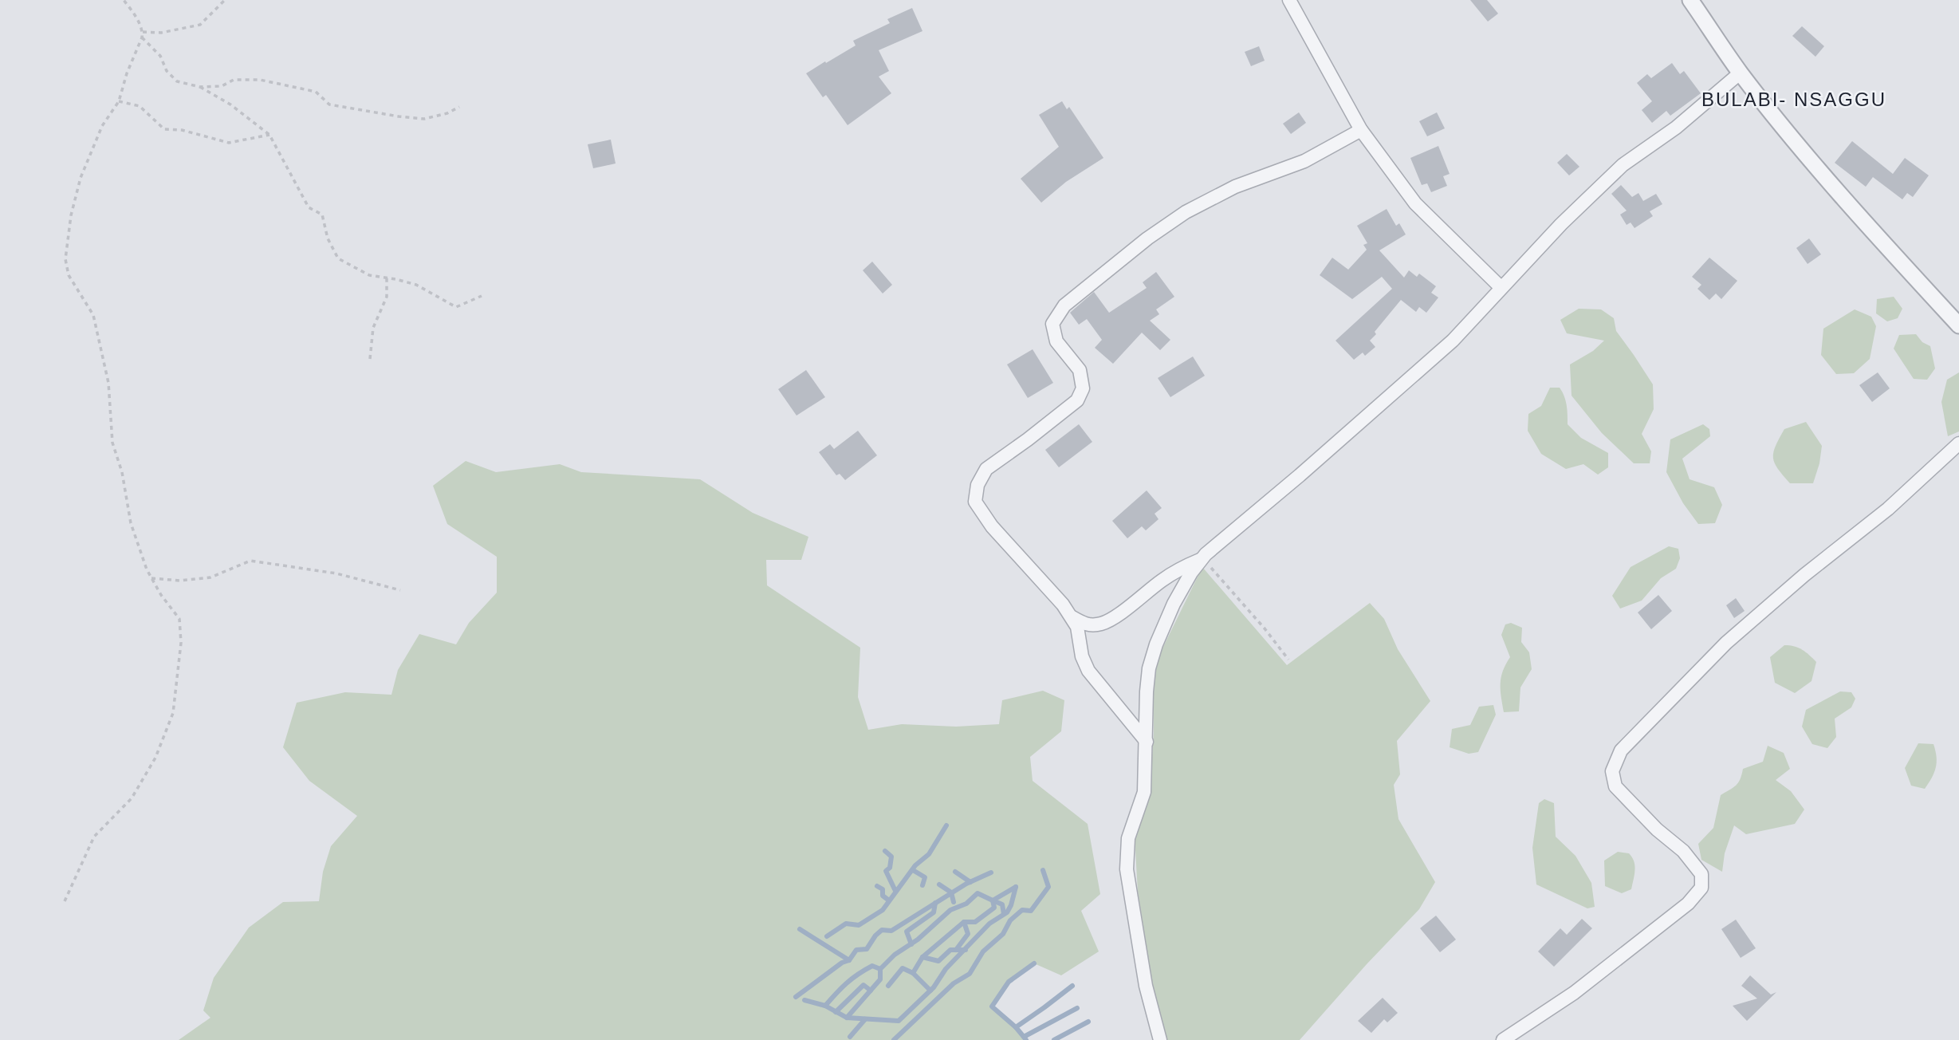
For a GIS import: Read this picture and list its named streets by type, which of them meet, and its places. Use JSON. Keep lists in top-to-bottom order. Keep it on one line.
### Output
{"districts":["BULABI- NSAGGU"]}
